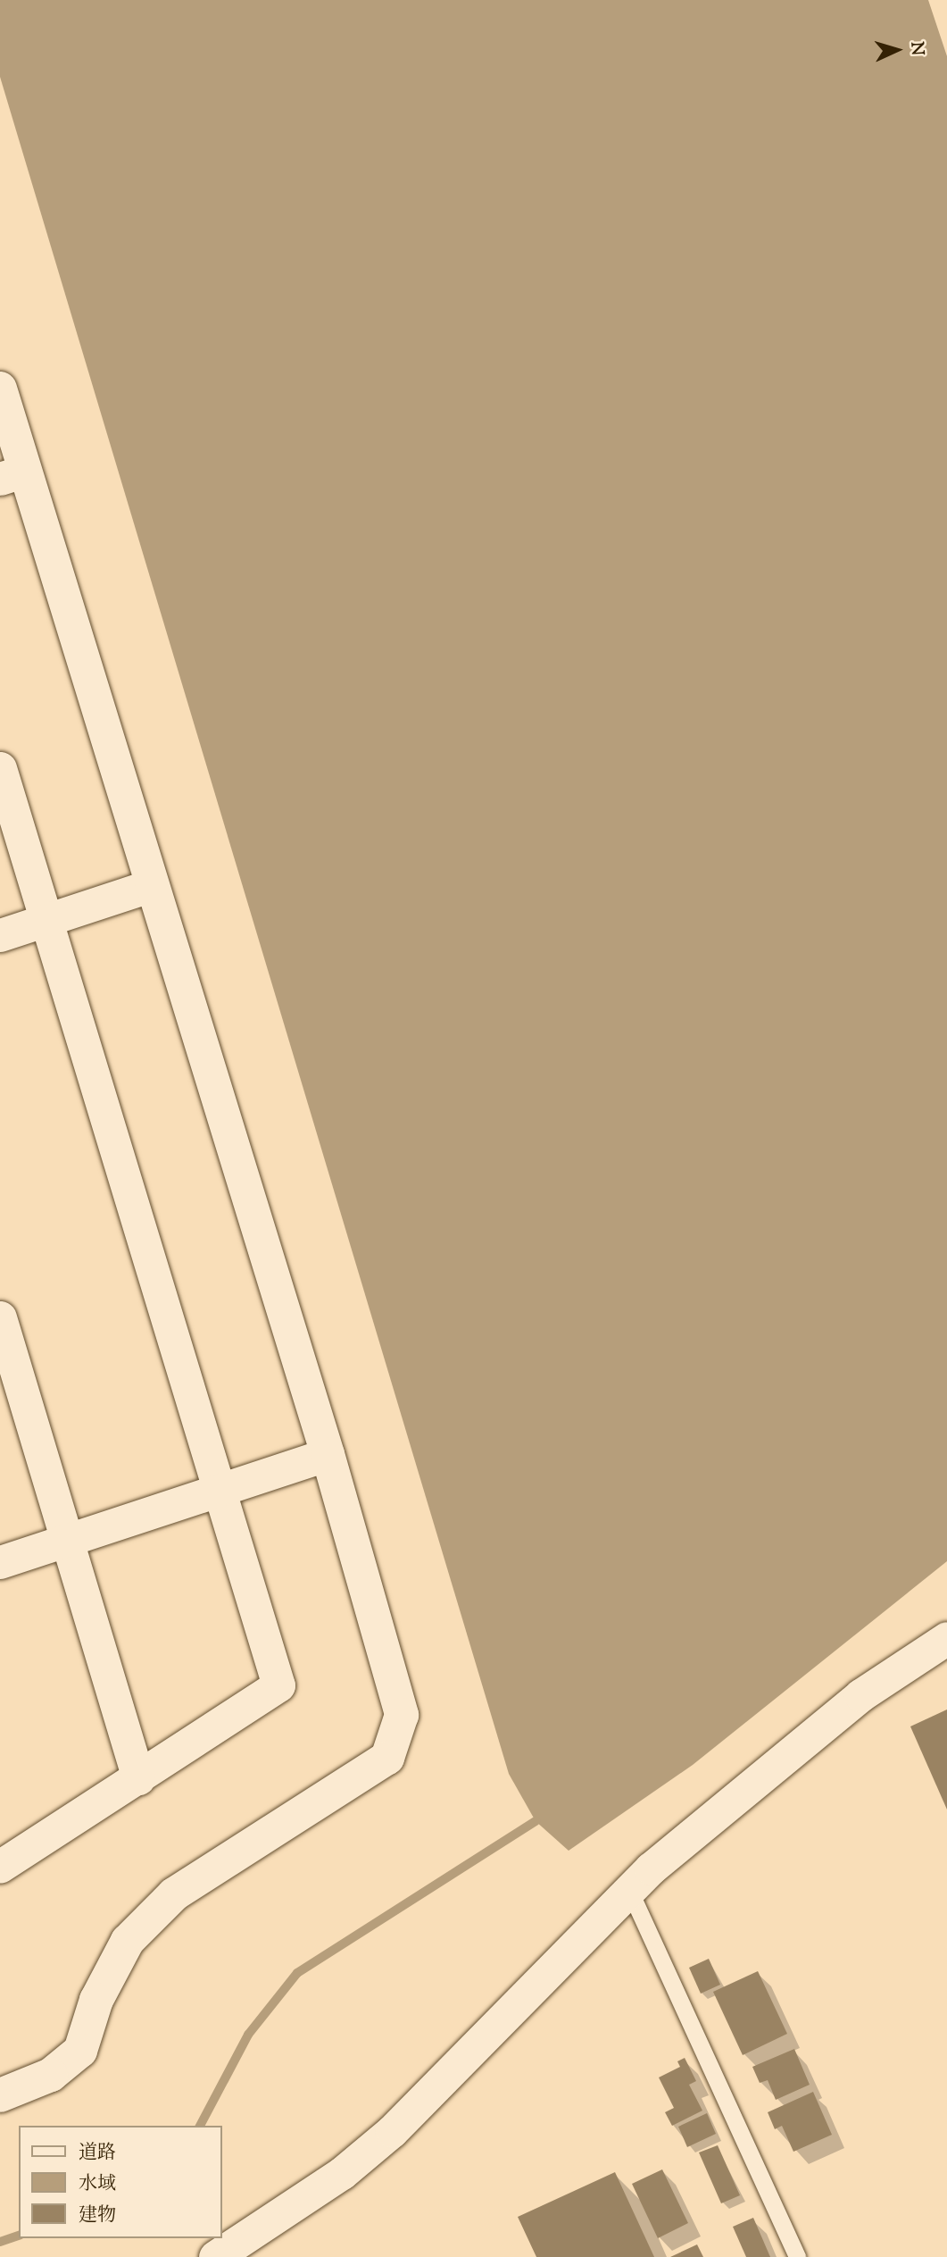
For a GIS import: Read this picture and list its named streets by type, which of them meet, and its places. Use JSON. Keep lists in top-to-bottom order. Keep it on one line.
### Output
{"legend":["道路","水域","建物"],"north":"right"}
